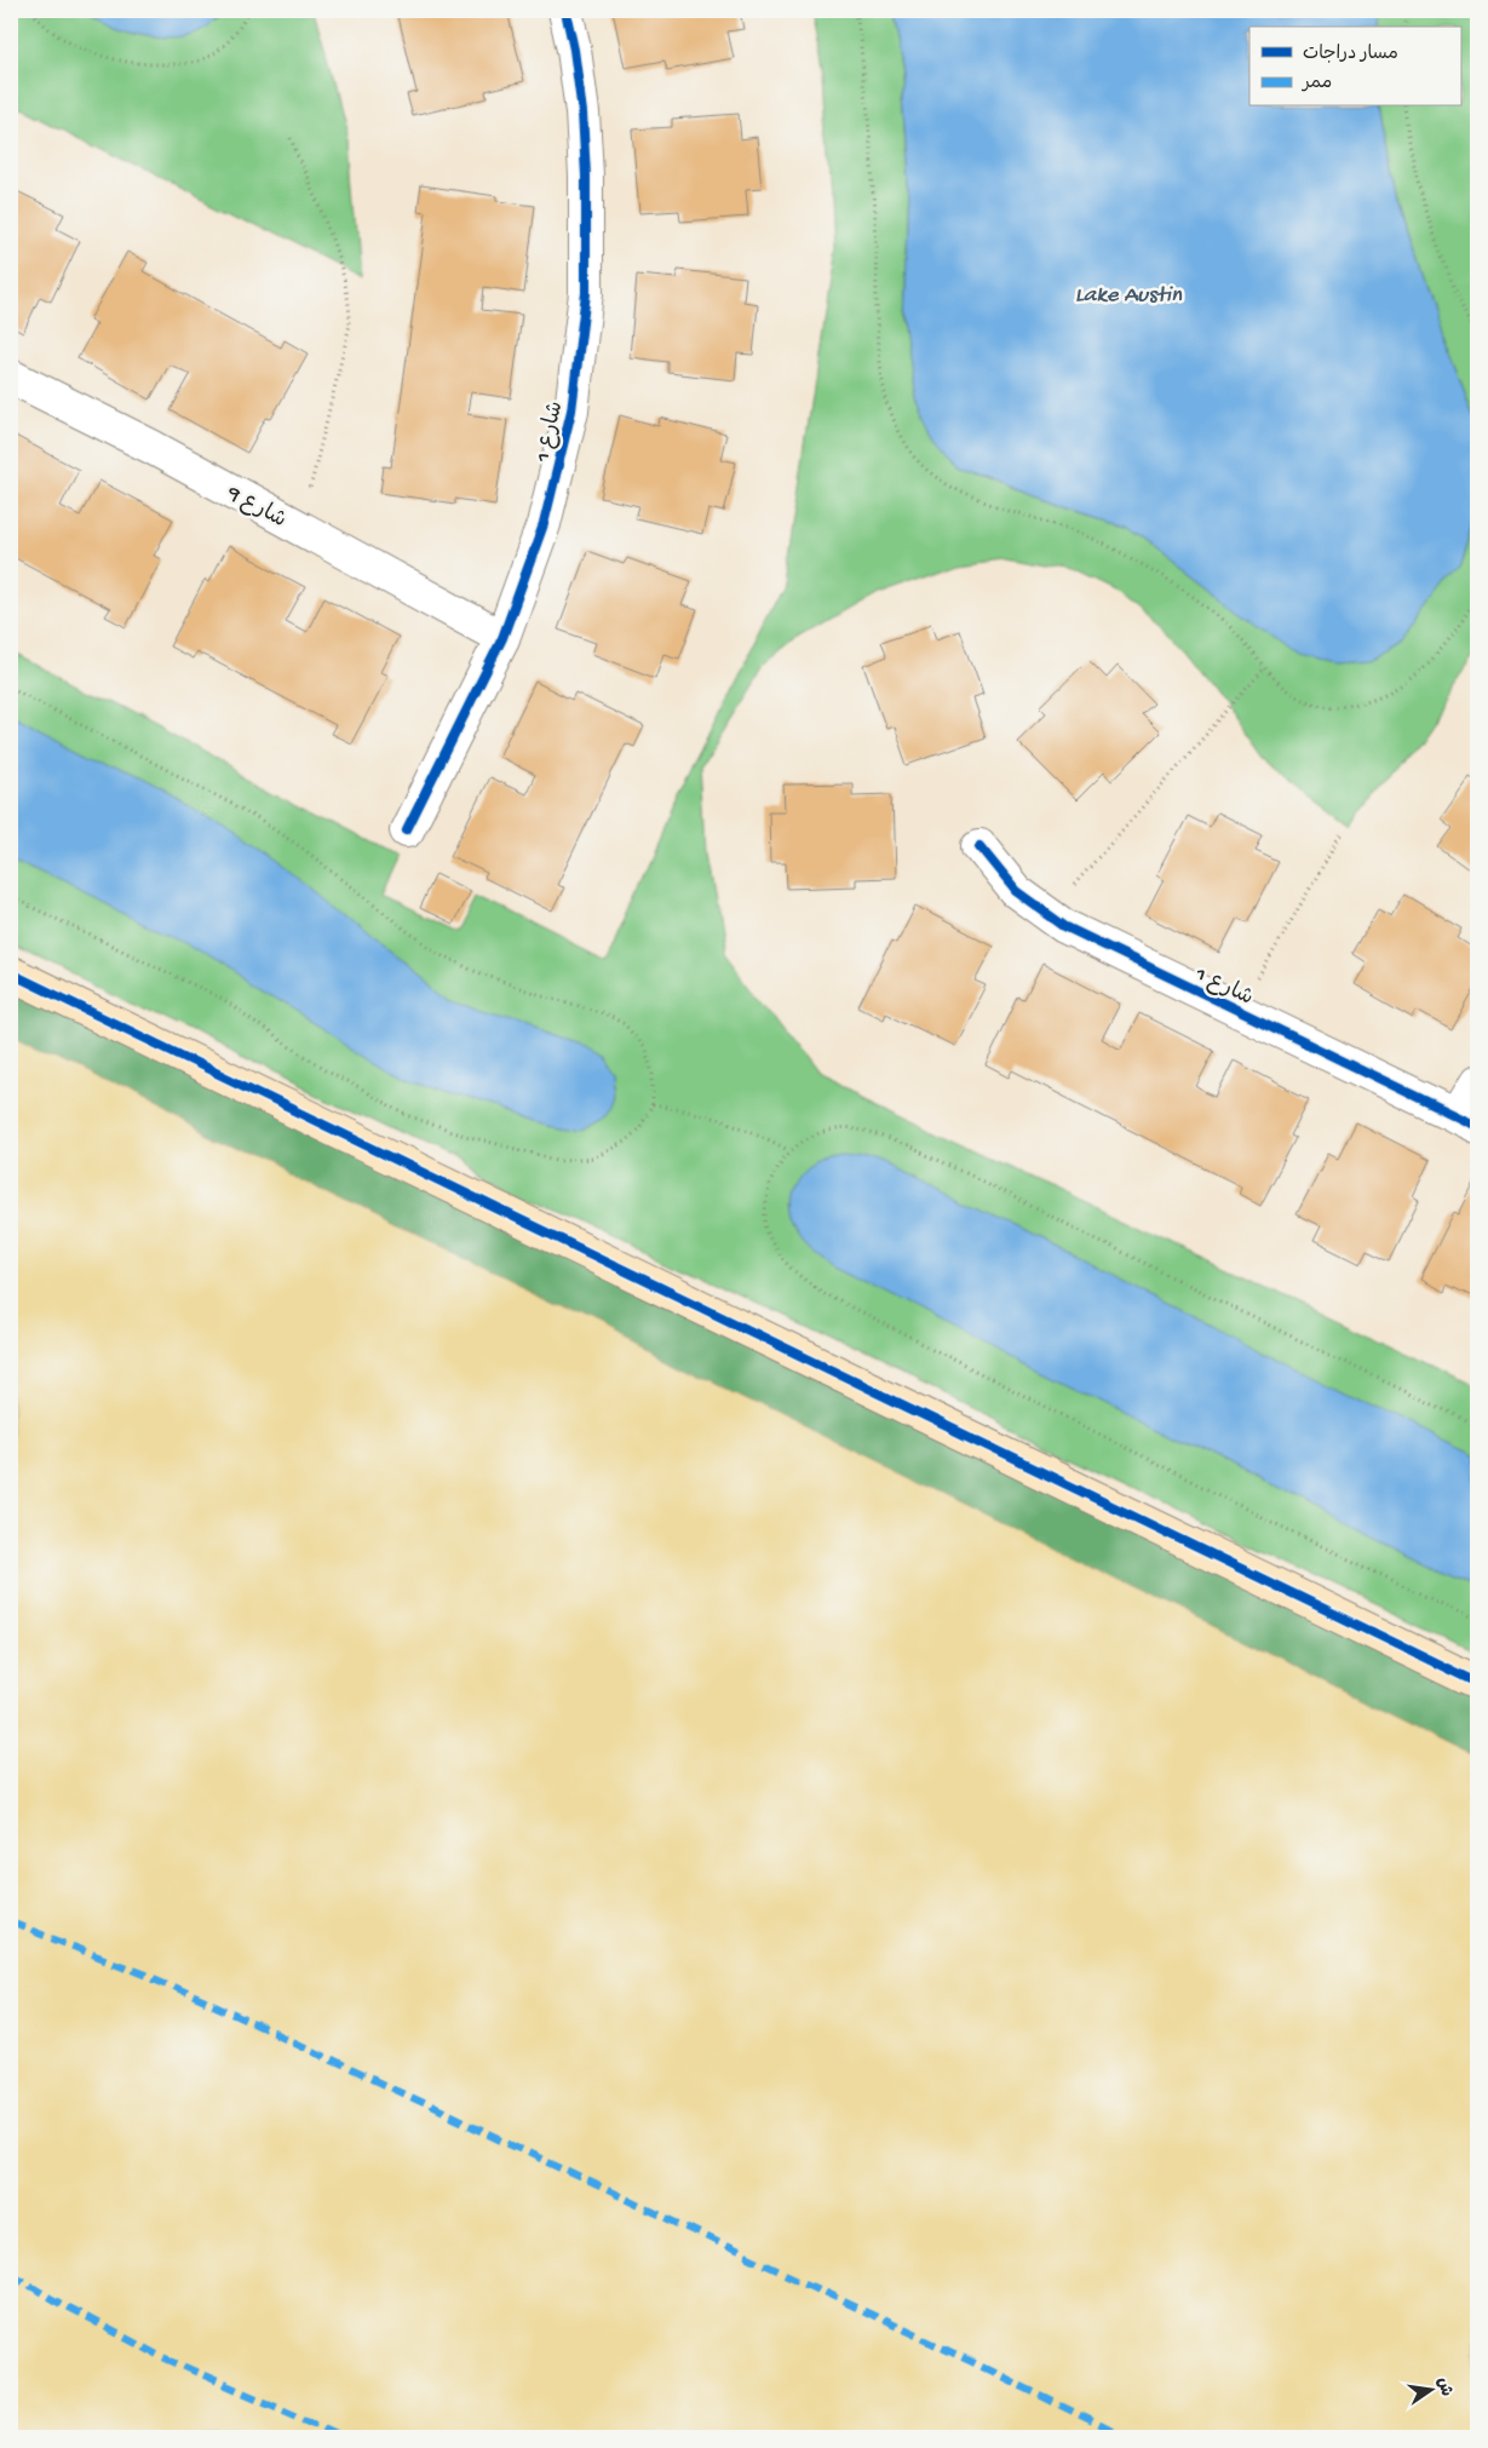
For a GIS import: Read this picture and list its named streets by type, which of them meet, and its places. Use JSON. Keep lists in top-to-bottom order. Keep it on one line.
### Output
{"streets":{"street":["شارع 1","شارع 9"]},"crossings":[["شارع 1","شارع 9"]],"water":["Lake Austin"],"legend":["مسار دراجات","ممر"],"north":"right"}
